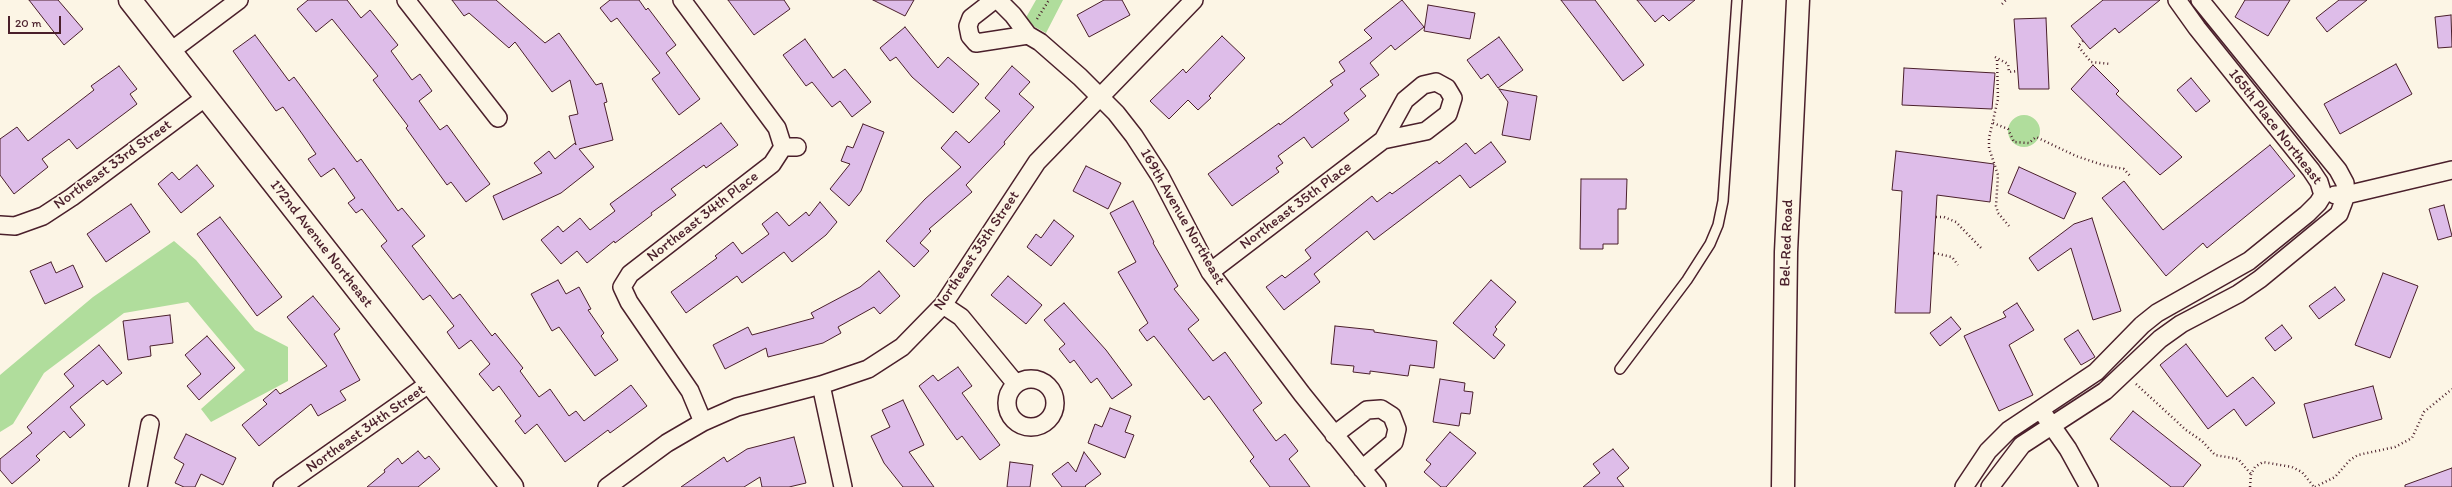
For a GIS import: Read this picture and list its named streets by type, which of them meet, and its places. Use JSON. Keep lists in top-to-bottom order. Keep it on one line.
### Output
{"streets":{"street":["165th Place Northeast","Northeast 33rd Street","Northeast 35th Place","Northeast 34th Place","169th Avenue Northeast","Bel-Red Road","172nd Avenue Northeast","Northeast 35th Street","Northeast 34th Street"]},"crossings":[["Northeast 33rd Street","172nd Avenue Northeast"],["Northeast 35th Place","169th Avenue Northeast"],["Northeast 34th Place","Northeast 35th Street"],["169th Avenue Northeast","Northeast 35th Street"],["172nd Avenue Northeast","Northeast 34th Street"]],"scale_bar":"20 m"}
